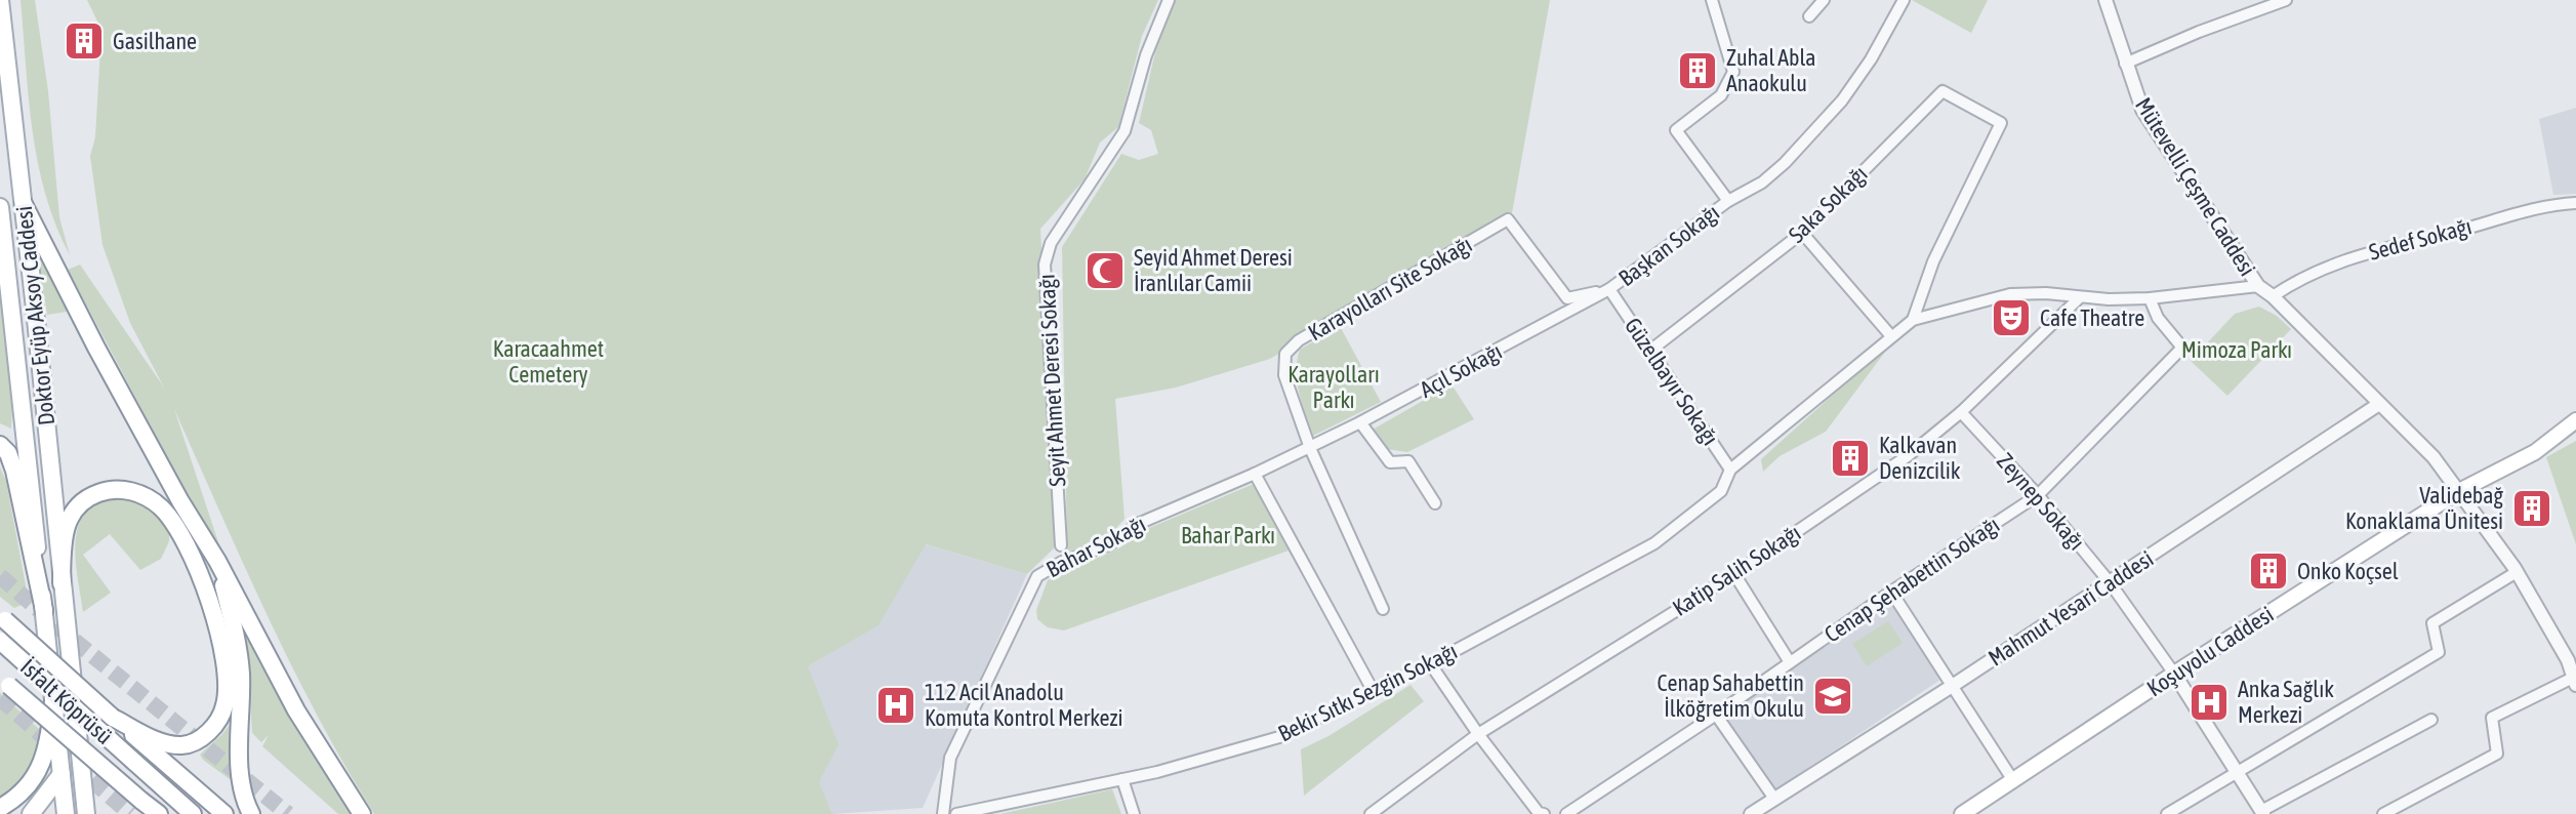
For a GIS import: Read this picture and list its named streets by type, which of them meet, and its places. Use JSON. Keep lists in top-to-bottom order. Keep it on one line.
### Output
{"streets":{"main road":["Doktor Eyüp Aksoy Caddesi","Koşuyolu Caddesi","İsfalt Köprüsü"],"street":["Mütevelli Çeşme Caddesi","Saka Sokağı","Sedef Sokağı","Başkan Sokağı","Karayolları Site Sokağı","Açıl Sokağı","Seyit Ahmet Deresi Sokağı","Güzelbayır Sokağı","Zeynep Sokağı","Bahar Sokağı","Katip Salih Sokağı","Cenap Şehabettin Sokağı","Mahmut Yesari Caddesi","Bekir Sıtkı Sezgin Sokağı"]},"crossings":[["Mütevelli Çeşme Caddesi","Sedef Sokağı"],["Mütevelli Çeşme Caddesi","Mahmut Yesari Caddesi"],["Mütevelli Çeşme Caddesi","Koşuyolu Caddesi"],["Saka Sokağı","Güzelbayır Sokağı"],["Saka Sokağı","Bekir Sıtkı Sezgin Sokağı"],["Başkan Sokağı","Karayolları Site Sokağı"],["Başkan Sokağı","Açıl Sokağı"],["Başkan Sokağı","Güzelbayır Sokağı"],["Karayolları Site Sokağı","Açıl Sokağı"],["Karayolları Site Sokağı","Güzelbayır Sokağı"],["Açıl Sokağı","Güzelbayır Sokağı"],["Güzelbayır Sokağı","Bekir Sıtkı Sezgin Sokağı"],["Zeynep Sokağı","Katip Salih Sokağı"],["Zeynep Sokağı","Cenap Şehabettin Sokağı"],["Zeynep Sokağı","Mahmut Yesari Caddesi"],["Zeynep Sokağı","Koşuyolu Caddesi"]],"parks":["Karacaahmet Cemetery","Mimoza Parkı","Karayolları Parkı","Bahar Parkı"],"places":{"building":["Gasilhane","Zuhal Abla Anaokulu","Kalkavan Denizcilik","Validebağ Konaklama Ünitesi","Onko Koçsel"],"mosque":["Seyid Ahmet Deresi İranlılar Camii"],"theatre":["Cafe Theatre"],"school or university":["Cenap Sahabettin İlköğretim Okulu"],"hospital":["Anka Sağlık Merkezi","112 Acil Anadolu Komuta Kontrol Merkezi"]}}
